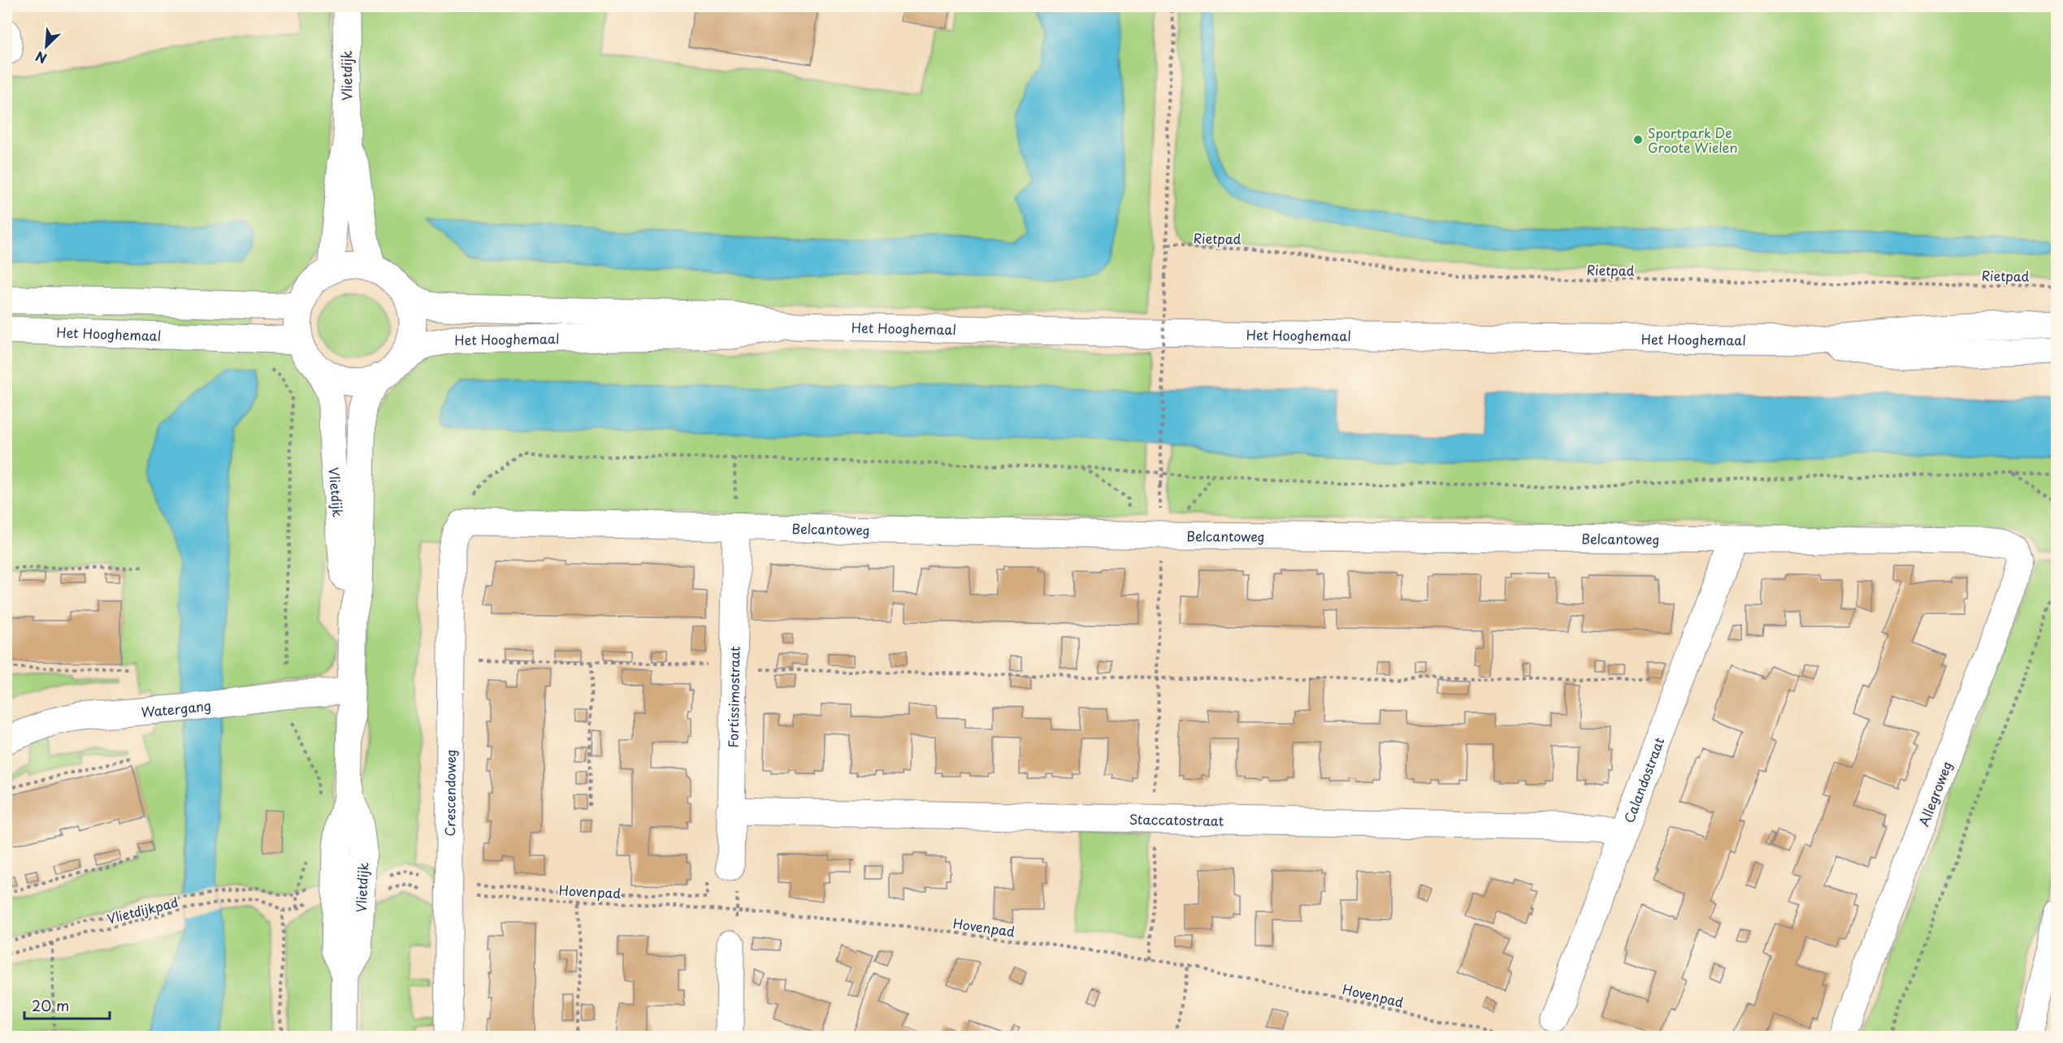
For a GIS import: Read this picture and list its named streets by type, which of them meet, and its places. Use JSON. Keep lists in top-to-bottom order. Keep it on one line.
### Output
{"streets":{"street":["Vlietdijk","Het Hooghemaal","Belcantoweg","Fortissimostraat","Watergang","Calandostraat","Crescendoweg","Allegroweg","Staccatostraat"],"path":["Rietpad","Hovenpad","Vlietdijkpad"]},"crossings":[["Vlietdijk","Het Hooghemaal"],["Vlietdijk","Watergang"],["Belcantoweg","Fortissimostraat"],["Belcantoweg","Calandostraat"],["Belcantoweg","Crescendoweg"],["Belcantoweg","Allegroweg"],["Fortissimostraat","Staccatostraat"],["Calandostraat","Staccatostraat"],["Crescendoweg","Hovenpad"]],"places":["Sportpark De Groote Wielen"],"scale_bar":"20 m","north":"bottom left"}
